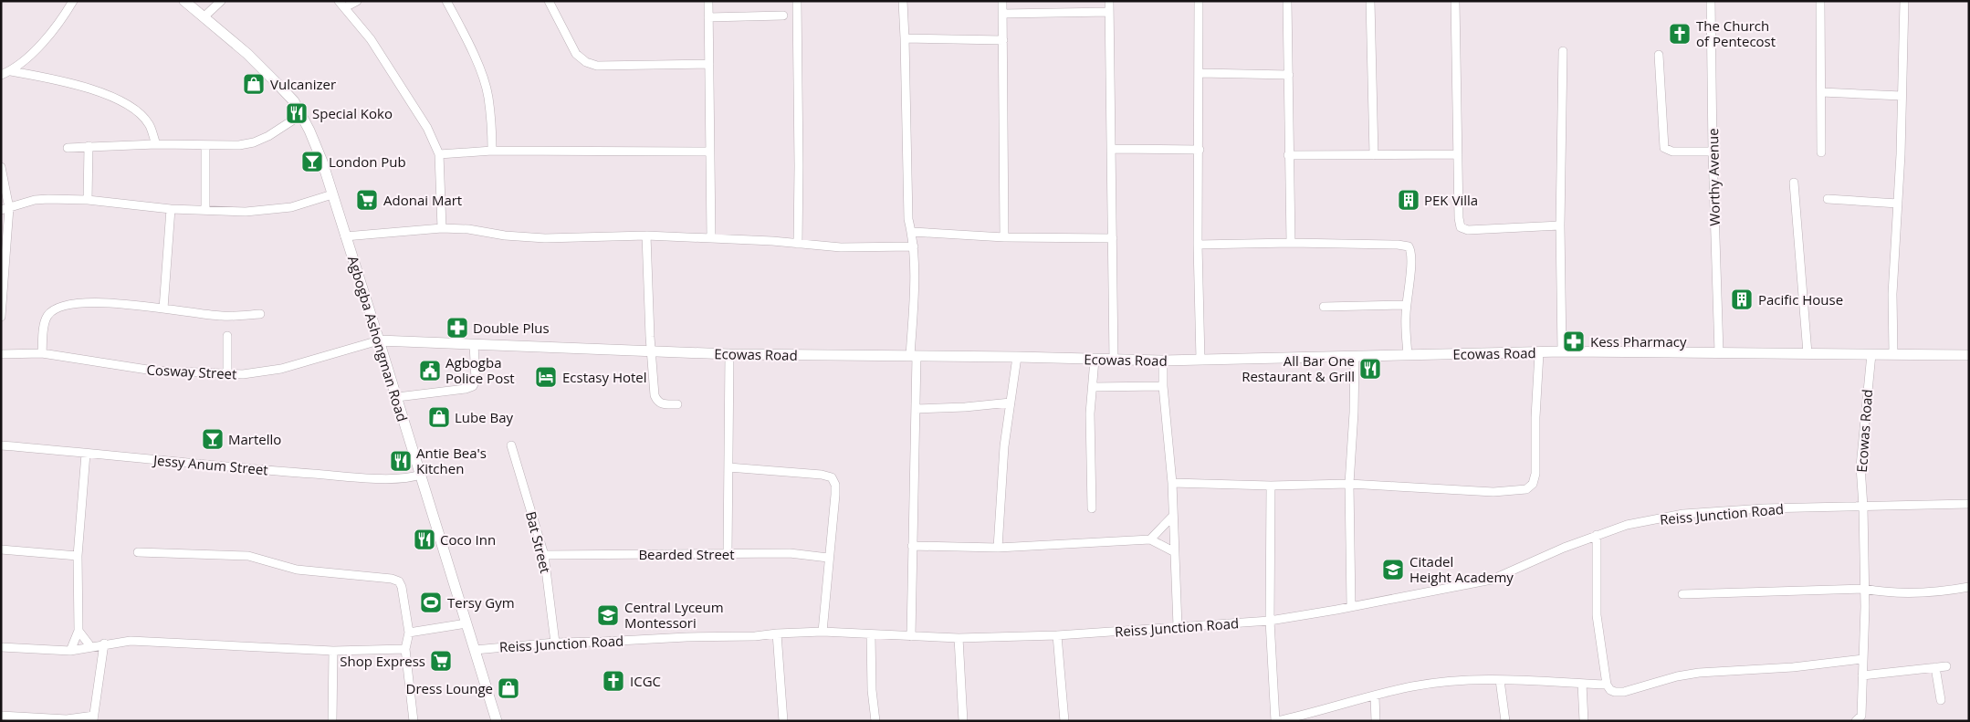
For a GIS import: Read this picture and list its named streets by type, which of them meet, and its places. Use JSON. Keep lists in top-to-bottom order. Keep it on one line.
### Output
{"streets":{"street":["Worthy Avenue","Agbogba Ashongman Road","Ecowas Road","Cosway Street","Jessy Anum Street","Reiss Junction Road","Bat Street","Bearded Street"]},"crossings":[["Worthy Avenue","Ecowas Road"],["Agbogba Ashongman Road","Ecowas Road"],["Agbogba Ashongman Road","Cosway Street"],["Agbogba Ashongman Road","Jessy Anum Street"],["Agbogba Ashongman Road","Reiss Junction Road"],["Ecowas Road","Cosway Street"],["Ecowas Road","Reiss Junction Road"],["Reiss Junction Road","Bat Street"],["Bat Street","Bearded Street"]],"places":{"church":["The Church of Pentecost","ICGC"],"shop":["Vulcanizer","Lube Bay","Dress Lounge"],"restaurant":["Special Koko","All Bar One Restaurant & Grill","Antie Bea's Kitchen","Coco Inn"],"bar":["London Pub","Martello"],"supermarket":["Adonai Mart","Shop Express"],"building":["PEK Villa","Pacific House"],"pharmacy":["Double Plus","Kess Pharmacy"],"public building":["Agbogba Police Post"],"hotel":["Ecstasy Hotel"],"school or university":["Citadel Height Academy","Central Lyceum Montessori"],"sports":["Tersy Gym"]}}
